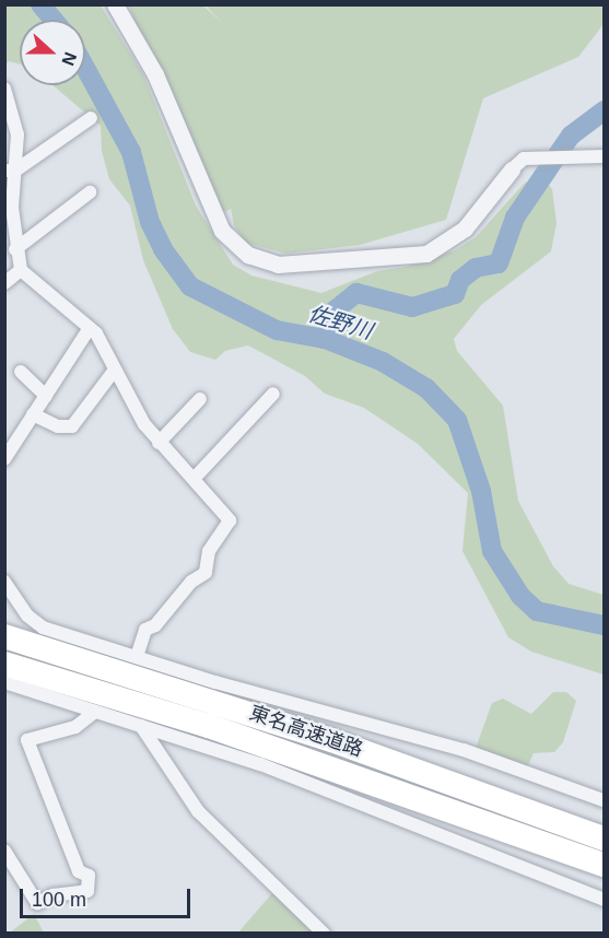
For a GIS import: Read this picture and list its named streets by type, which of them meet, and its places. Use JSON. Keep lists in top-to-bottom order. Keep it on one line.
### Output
{"streets":{"highway":["東名高速道路"]},"water":["佐野川"],"scale_bar":"100 m","north":"right"}
